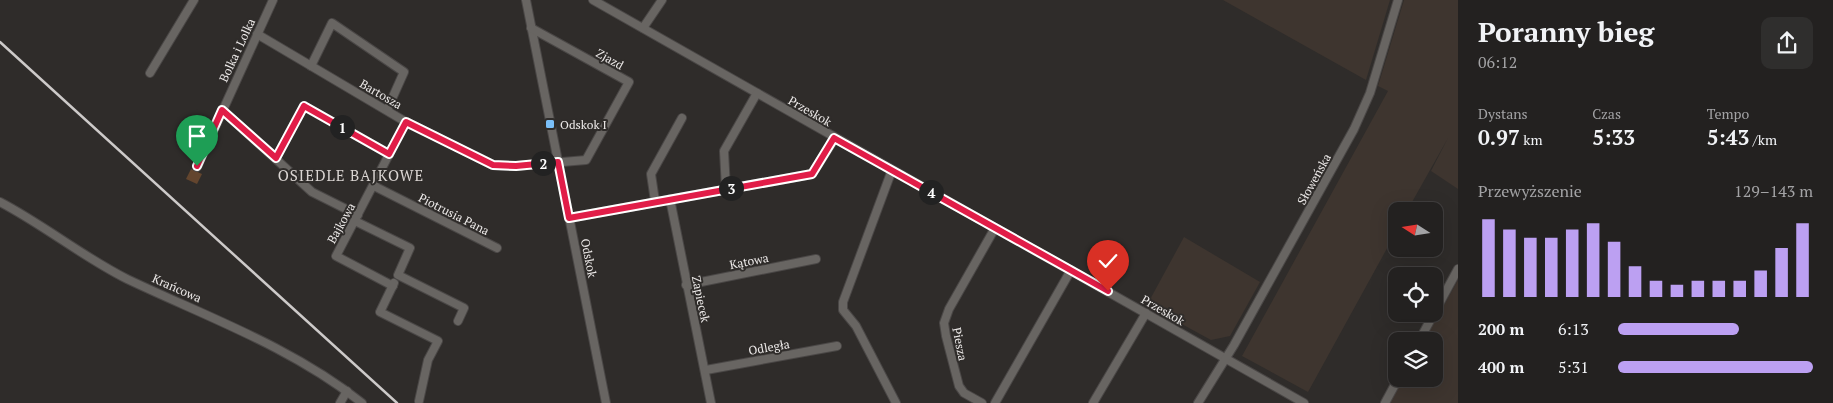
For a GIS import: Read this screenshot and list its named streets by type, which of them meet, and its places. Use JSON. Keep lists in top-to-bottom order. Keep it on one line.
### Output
{"streets":{"street":["Bolka i Lolka","Zjazd","Bartosza","Przeskok","Słoweńska","Piotrusia Pana","Bajkowa","Odskok","Kątowa","Krańcowa","Zapiecek","Piesza","Odległa"]},"crossings":[["Bolka i Lolka","Bartosza"],["Zjazd","Bartosza"],["Zjazd","Odskok"],["Bartosza","Bajkowa"],["Bartosza","Odskok"],["Przeskok","Słoweńska"],["Przeskok","Piesza"],["Piotrusia Pana","Bajkowa"],["Kątowa","Zapiecek"],["Zapiecek","Odległa"]],"districts":["OSIEDLE BAJKOWE"],"places":{"transit":["Odskok I"]},"north":"left","page":{"heading":["Poranny bieg","06:12"],"stats":[["Dystans","0.97 km"],["Czas","5:33"],["Tempo","5:43 /km"]],"pins":["1","2","3","4"],"chart":["Przewyższenie","129–143 m"],"list":[{"name":"200 m","note":"6:13"},{"name":"400 m","note":"5:31"}]}}
